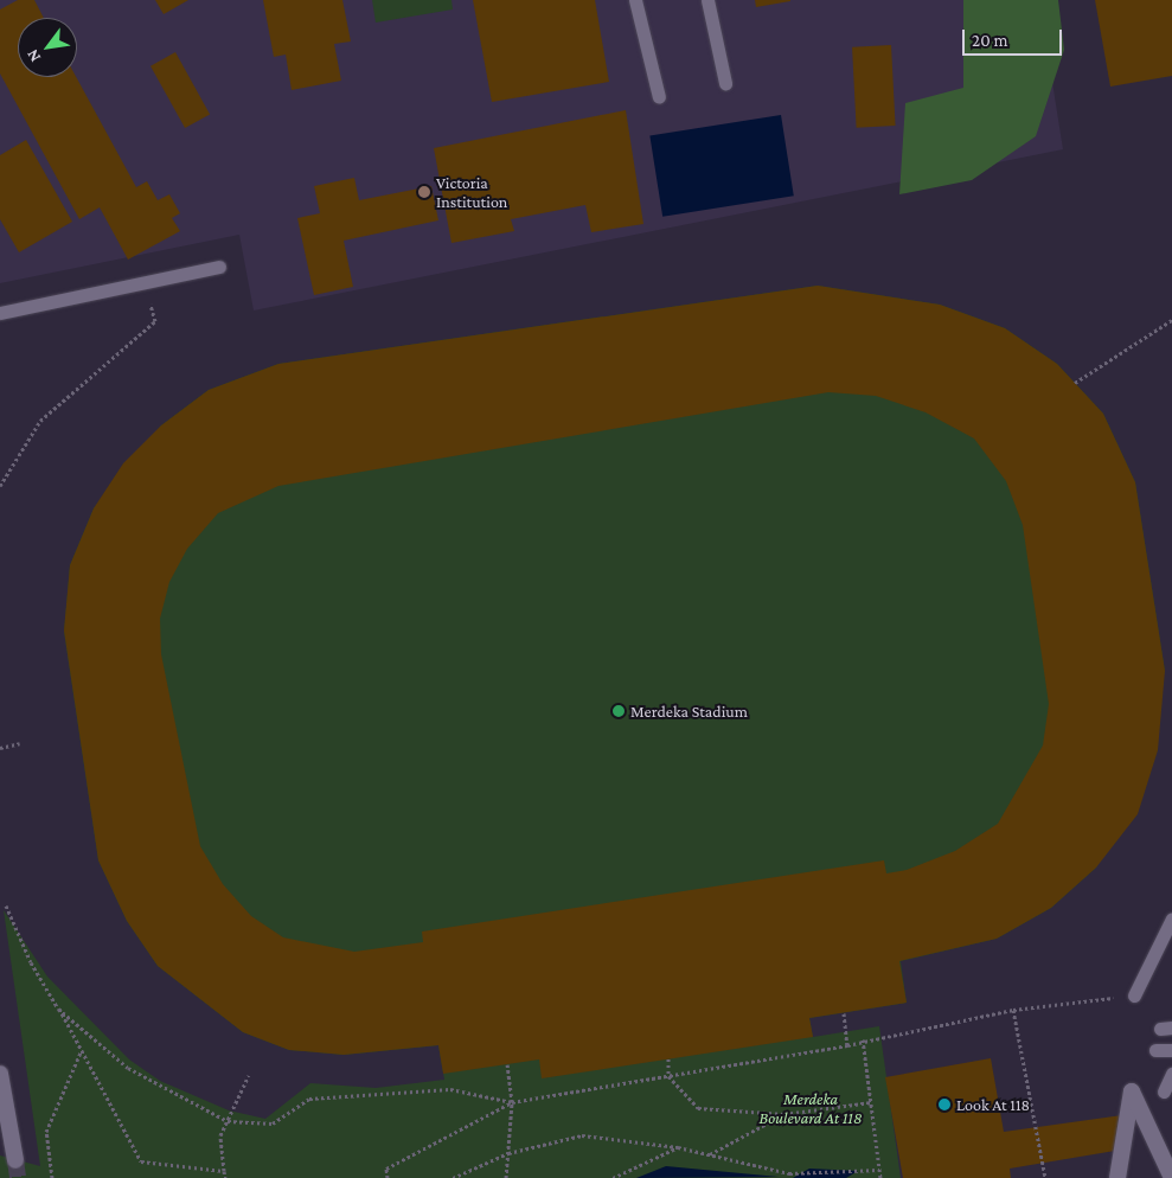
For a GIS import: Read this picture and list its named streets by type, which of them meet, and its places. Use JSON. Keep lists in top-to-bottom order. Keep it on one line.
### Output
{"parks":["Merdeka Boulevard At 118"],"places":["Victoria Institution","Merdeka Stadium","Look At 118"],"scale_bar":"20 m","north":"bottom left"}
